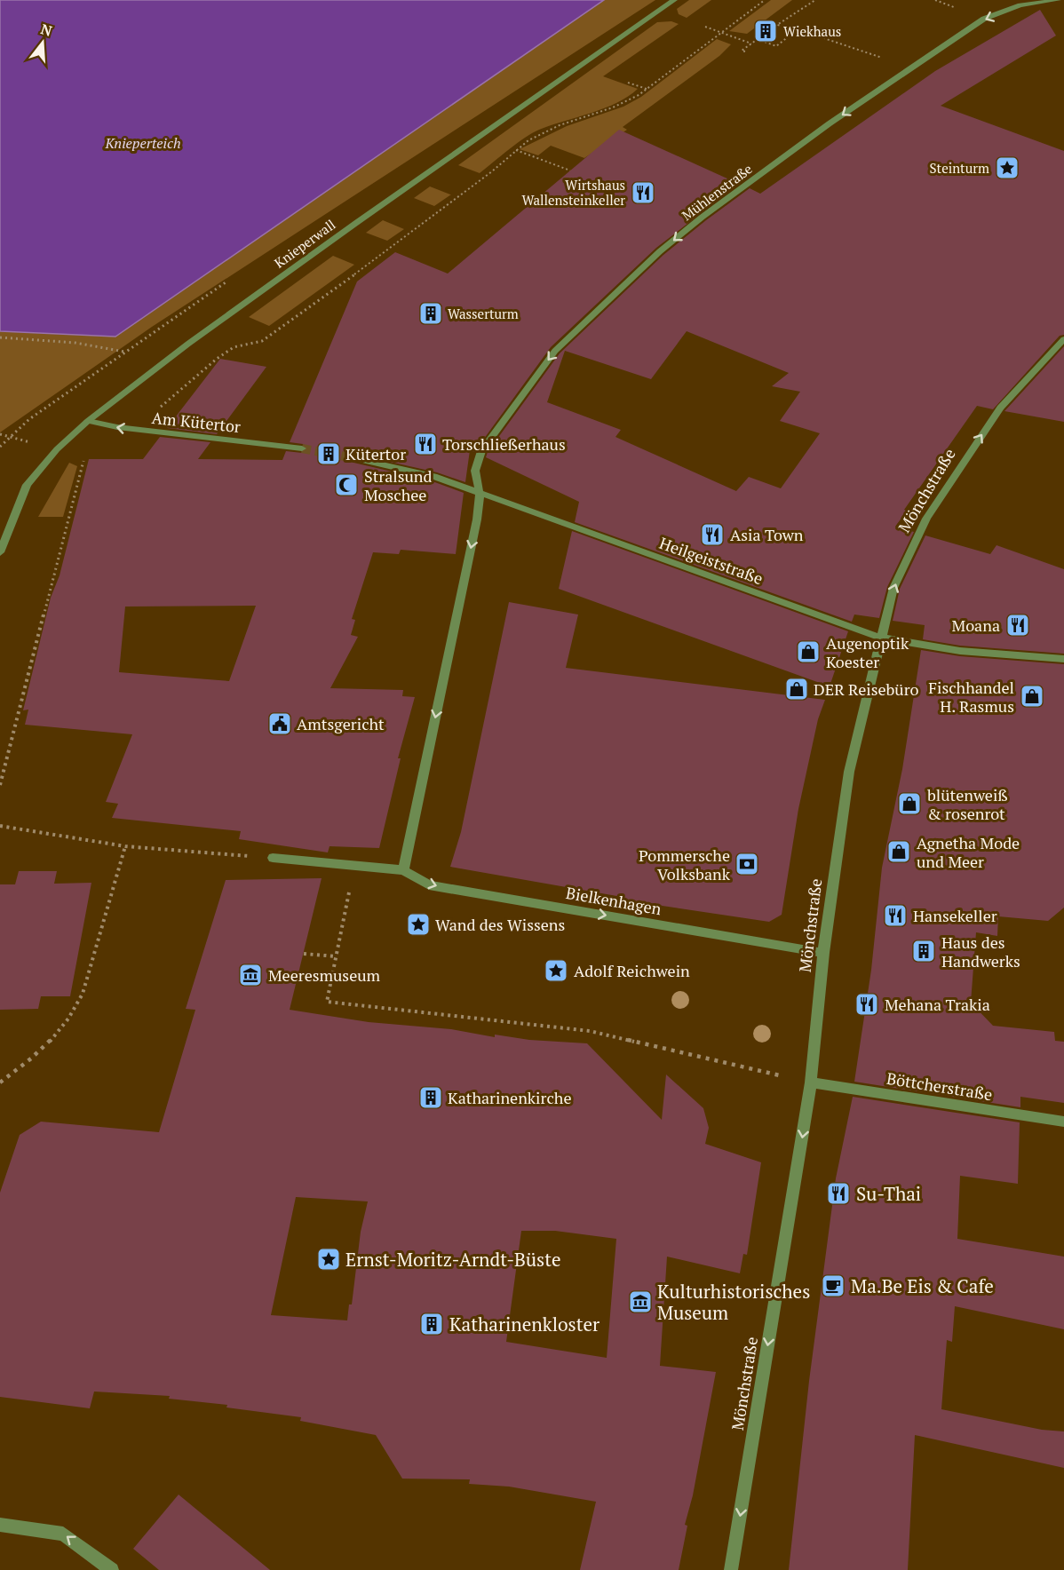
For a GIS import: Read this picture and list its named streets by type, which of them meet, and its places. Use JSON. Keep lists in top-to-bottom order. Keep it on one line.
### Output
{"streets":{"street":["Mühlenstraße","Knieperwall","Am Kütertor","Mönchstraße","Heilgeiststraße","Bielkenhagen","Böttcherstraße"]},"crossings":[["Mühlenstraße","Heilgeiststraße"],["Knieperwall","Am Kütertor"],["Mönchstraße","Heilgeiststraße"],["Mönchstraße","Bielkenhagen"],["Mönchstraße","Böttcherstraße"]],"one_way":["Mühlenstraße","Am Kütertor","Bielkenhagen"],"water":["Knieperteich"],"places":{"building":["Wiekhaus","Wasserturm","Kütertor","Haus des Handwerks","Katharinenkirche","Katharinenkloster"],"place":["Steinturm","Wand des Wissens","Adolf Reichwein","Ernst-Moritz-Arndt-Büste"],"restaurant":["Wirtshaus Wallensteinkeller","Torschließerhaus","Asia Town","Moana","Hansekeller","Mehana Trakia","Su-Thai"],"mosque":["Stralsund Moschee"],"shop":["Augenoptik Koester","DER Reisebüro","Fischhandel H. Rasmus","blütenweiß & rosenrot","Agnetha Mode und Meer"],"public building":["Amtsgericht"],"bank":["Pommersche Volksbank"],"museum":["Meeresmuseum","Kulturhistorisches Museum"],"cafe":["Ma.Be Eis & Cafe"]},"north":"top"}
